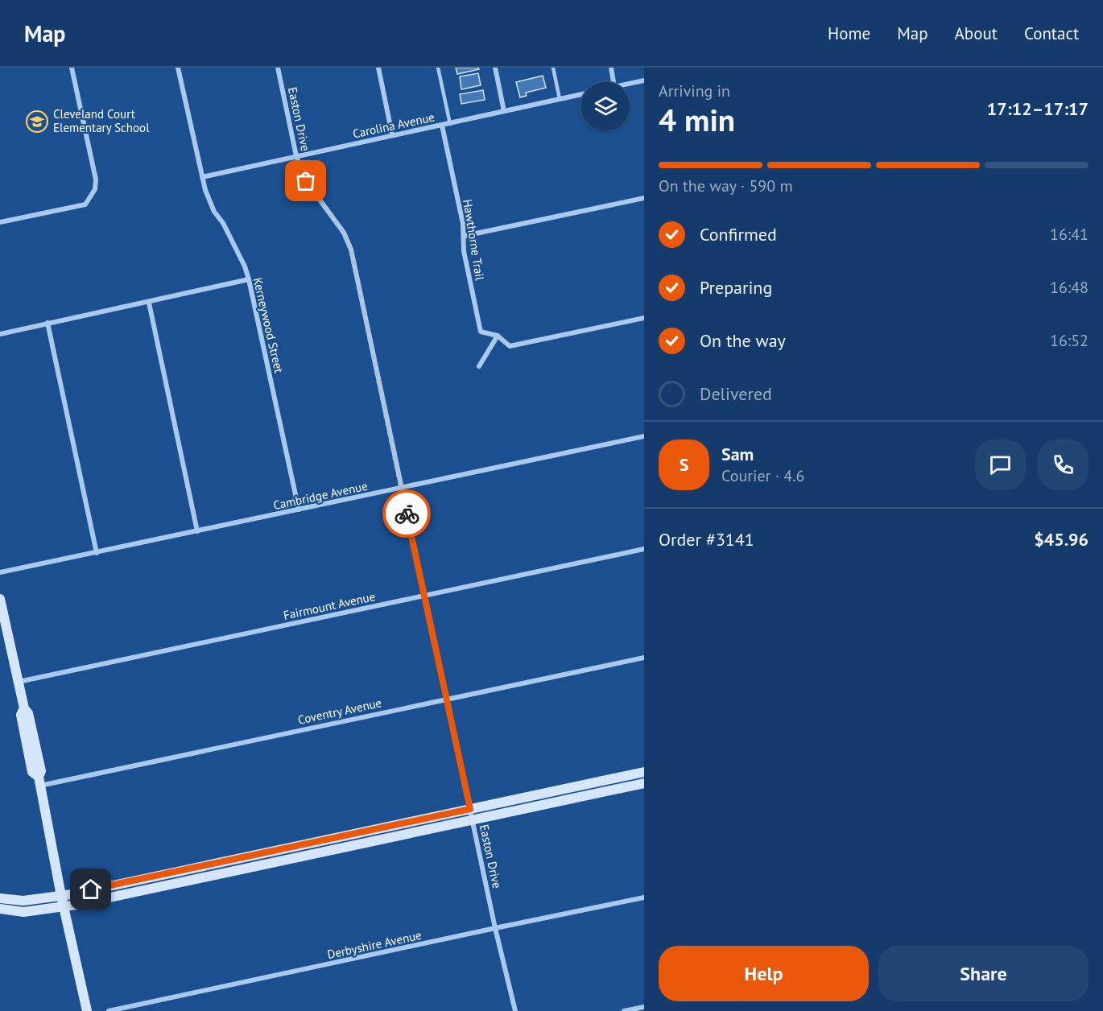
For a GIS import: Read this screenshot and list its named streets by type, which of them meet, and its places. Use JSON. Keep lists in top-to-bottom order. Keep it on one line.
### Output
{"streets":{"street":["Easton Drive","Carolina Avenue","Hawthorne Trail","Kerneywood Street","Cambridge Avenue","Fairmount Avenue","Coventry Avenue","Derbyshire Avenue"]},"crossings":[["Easton Drive","Carolina Avenue"],["Easton Drive","Cambridge Avenue"],["Easton Drive","Fairmount Avenue"],["Easton Drive","Coventry Avenue"],["Easton Drive","Derbyshire Avenue"],["Carolina Avenue","Hawthorne Trail"],["Carolina Avenue","Kerneywood Street"],["Kerneywood Street","Cambridge Avenue"]],"places":{"school or university":["Cleveland Court Elementary School"]},"page":{"header":"Map","nav":["Home","Map","About","Contact"],"heading":["4 min","Arriving in","17:12–17:17"],"panel":["Sam","Courier · 4.6","Order #3141","$45.96"],"bar":"On the way · 590 m","list":[["Confirmed","16:41"],["Preparing","16:48"],["On the way","16:52"],"Delivered"],"round":"S","buttons":["Help","Share"]}}
